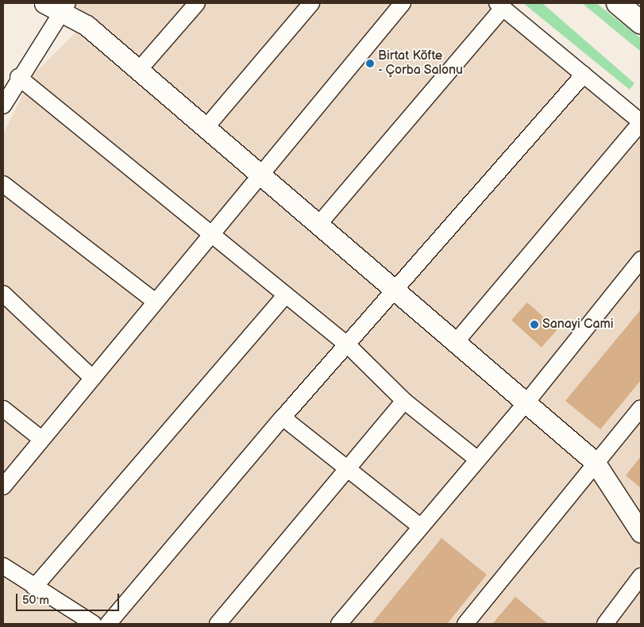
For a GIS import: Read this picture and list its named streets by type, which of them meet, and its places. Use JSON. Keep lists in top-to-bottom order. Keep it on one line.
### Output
{"places":["Birtat Köfte - Çorba Salonu","Sanayi Cami"],"scale_bar":"50 m"}
